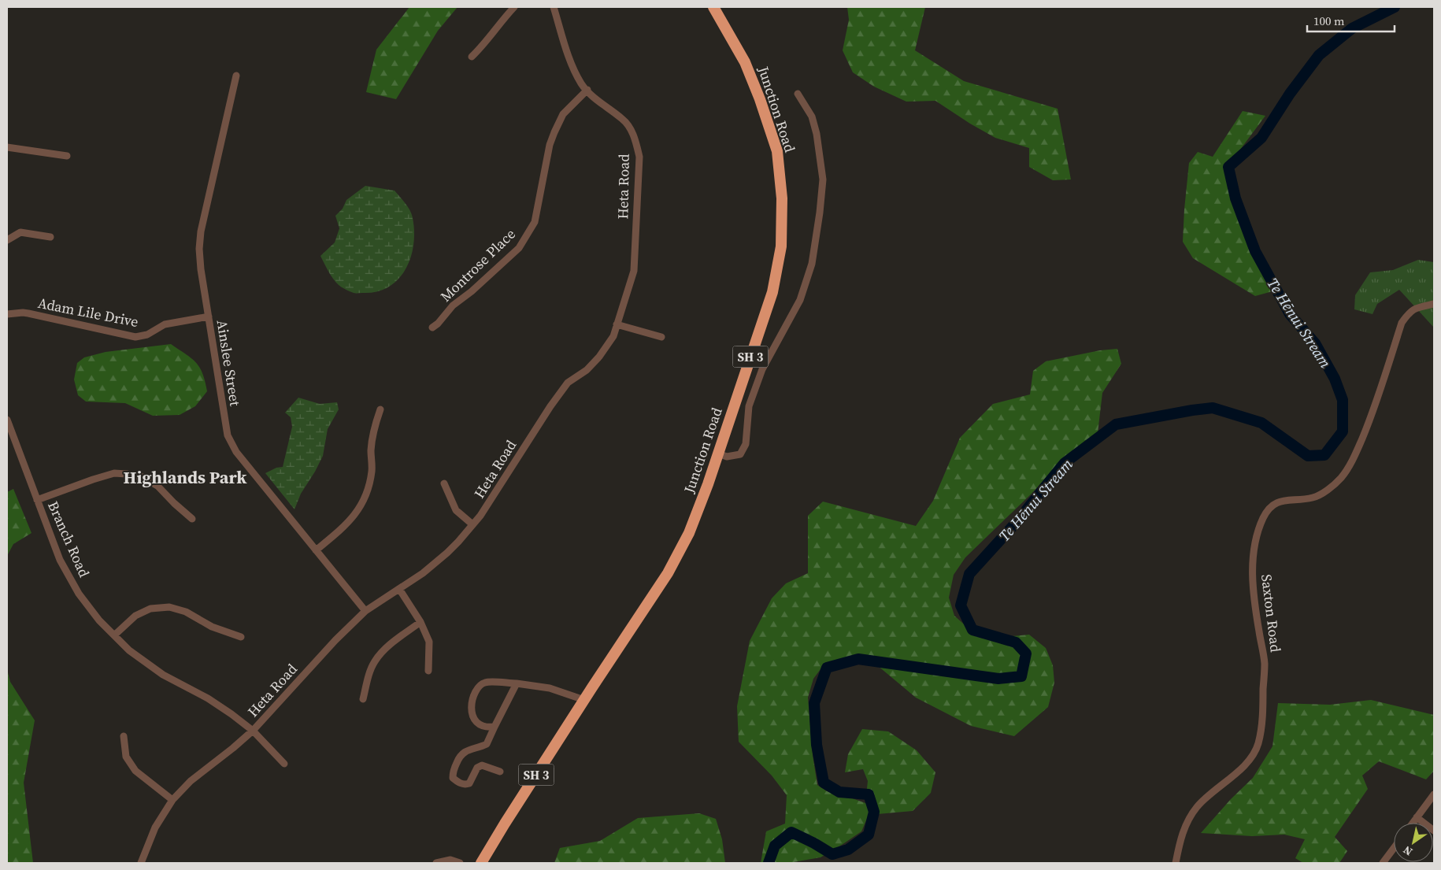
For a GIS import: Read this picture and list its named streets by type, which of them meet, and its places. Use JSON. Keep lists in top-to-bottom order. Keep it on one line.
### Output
{"streets":{"highway":["Junction Road","SH 3"],"street":["Heta Road","Montrose Place","Adam Lile Drive","Ainslee Street","Branch Road","Saxton Road"]},"crossings":[["Heta Road","Montrose Place"],["Heta Road","Ainslee Street"],["Heta Road","Branch Road"],["Adam Lile Drive","Ainslee Street"]],"districts":["Highlands Park"],"water":["Te Hēnui Stream"],"scale_bar":"100 m","north":"bottom left"}
